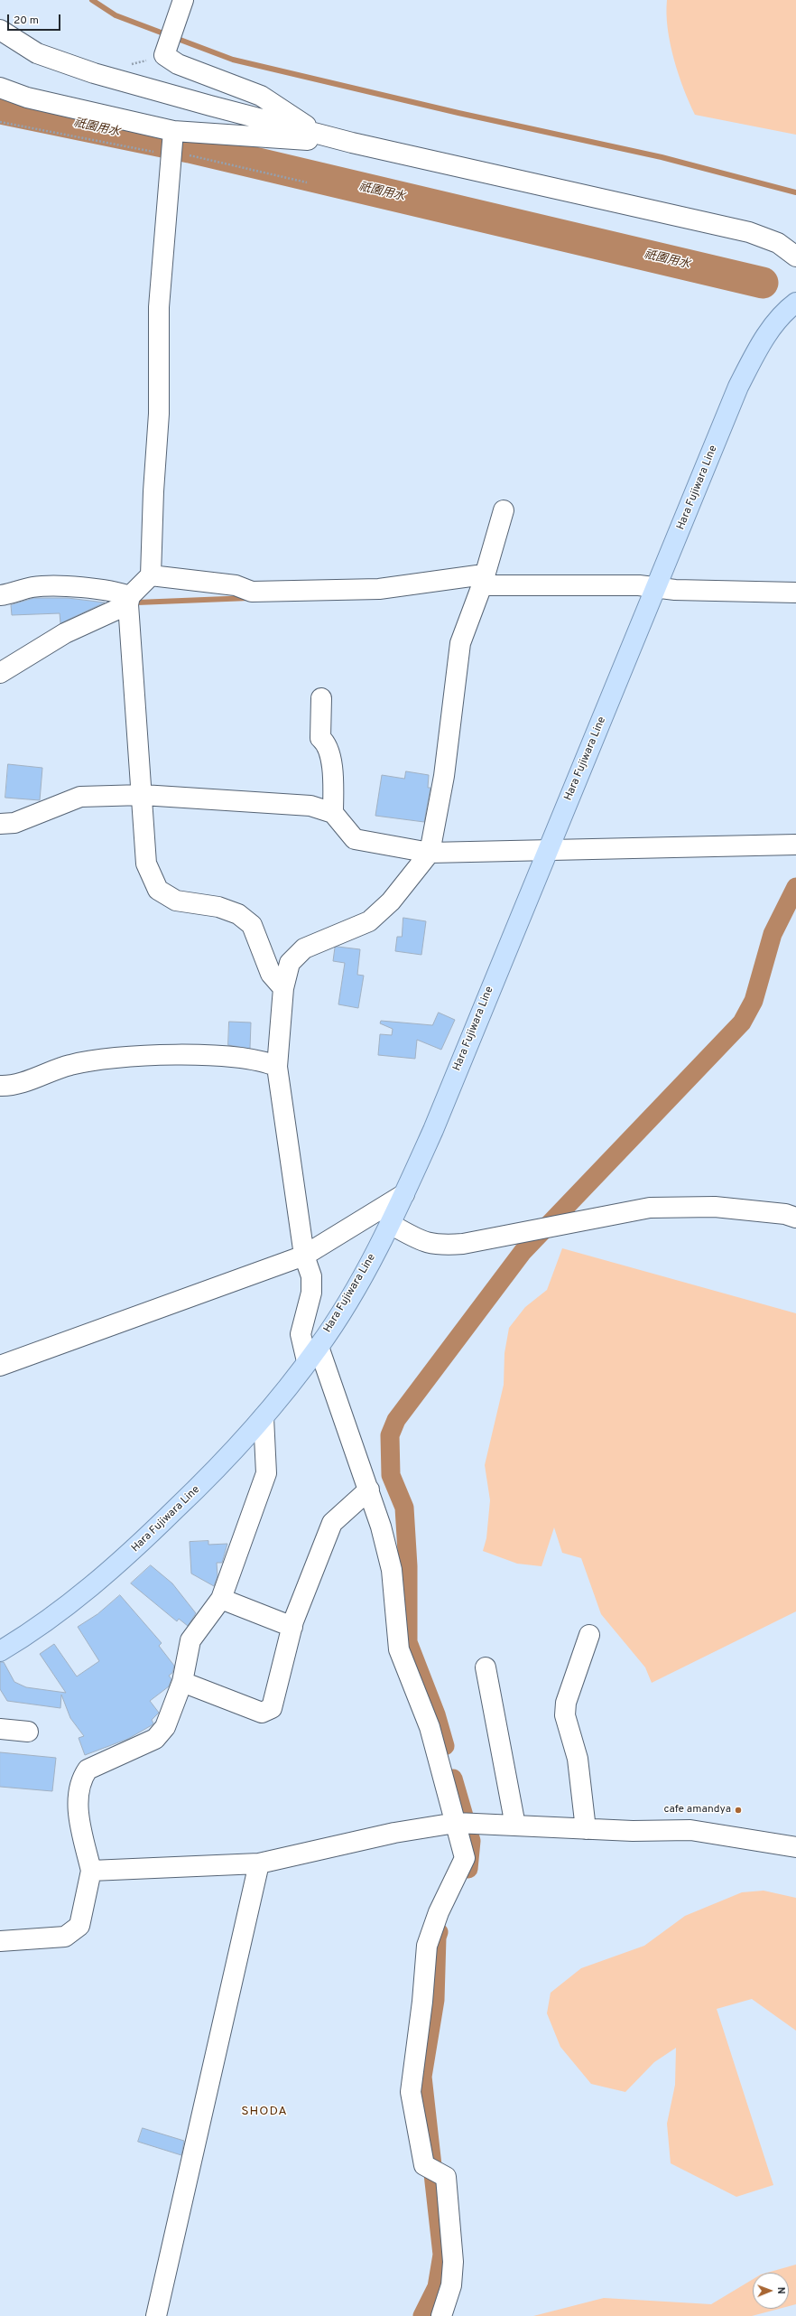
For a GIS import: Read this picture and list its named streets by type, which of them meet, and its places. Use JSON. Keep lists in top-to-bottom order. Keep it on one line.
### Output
{"streets":{"main road":["Hara Fujiwara Line"]},"districts":["SHODA"],"water":["祇園用水"],"places":["cafe amandya"],"scale_bar":"20 m","north":"right"}
